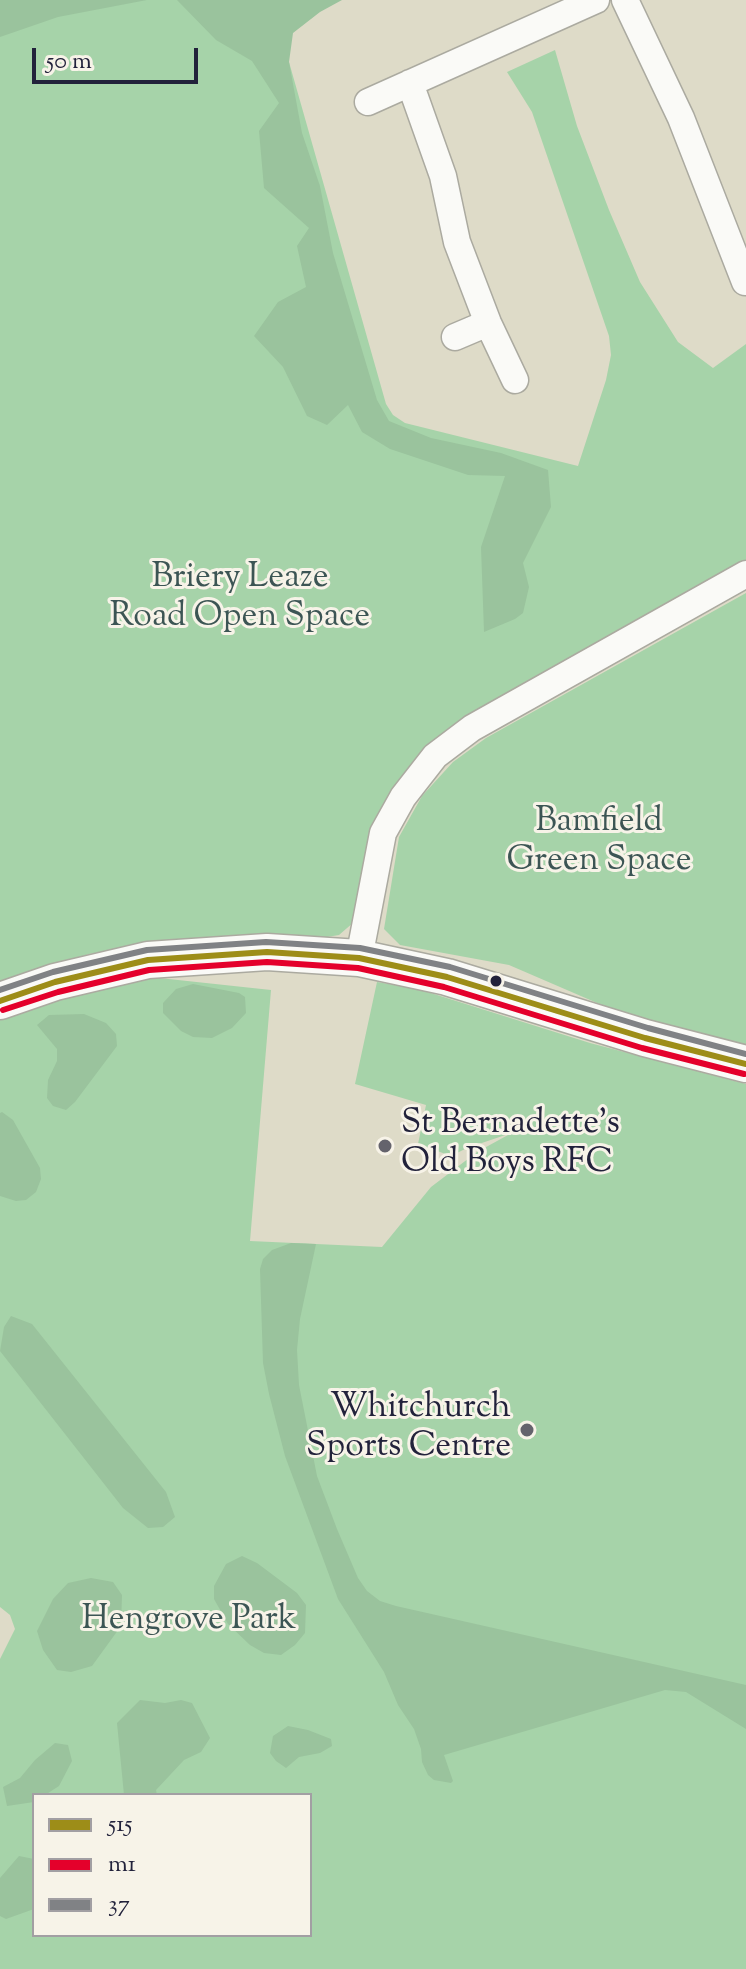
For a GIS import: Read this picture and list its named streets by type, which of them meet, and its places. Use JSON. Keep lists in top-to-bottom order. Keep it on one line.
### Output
{"parks":["Briery Leaze Road Open Space","Bamfield Green Space","Hengrove Park"],"places":["St Bernadette's Old Boys RFC","Whitchurch Sports Centre"],"lines":["transit line 37","transit line 515","transit line m1"],"legend":["515","m1","37"],"scale_bar":"50 m"}
